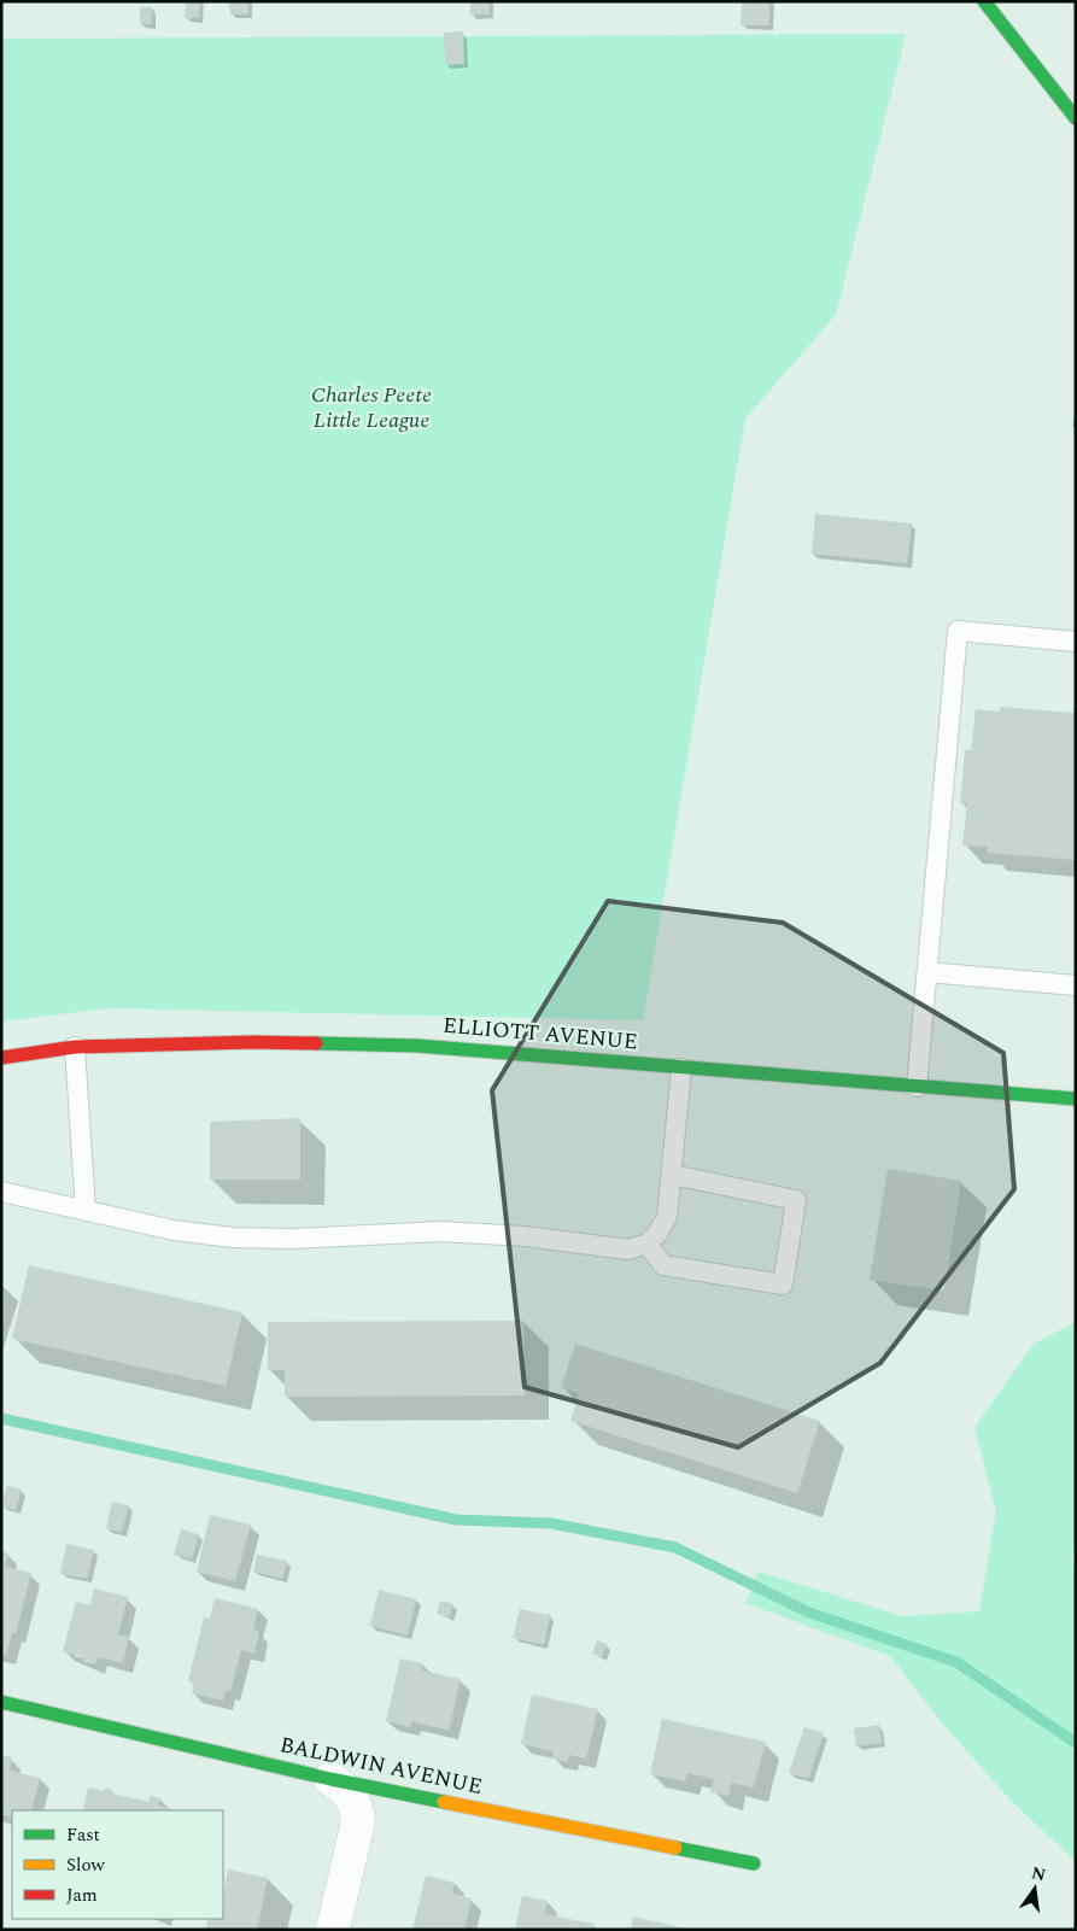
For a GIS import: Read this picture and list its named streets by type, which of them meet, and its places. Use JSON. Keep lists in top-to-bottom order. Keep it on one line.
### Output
{"streets":{"street":["ELLIOTT AVENUE","BALDWIN AVENUE"]},"parks":["Charles Peete Little League"],"legend":["Fast","Slow","Jam"],"north":"top"}
